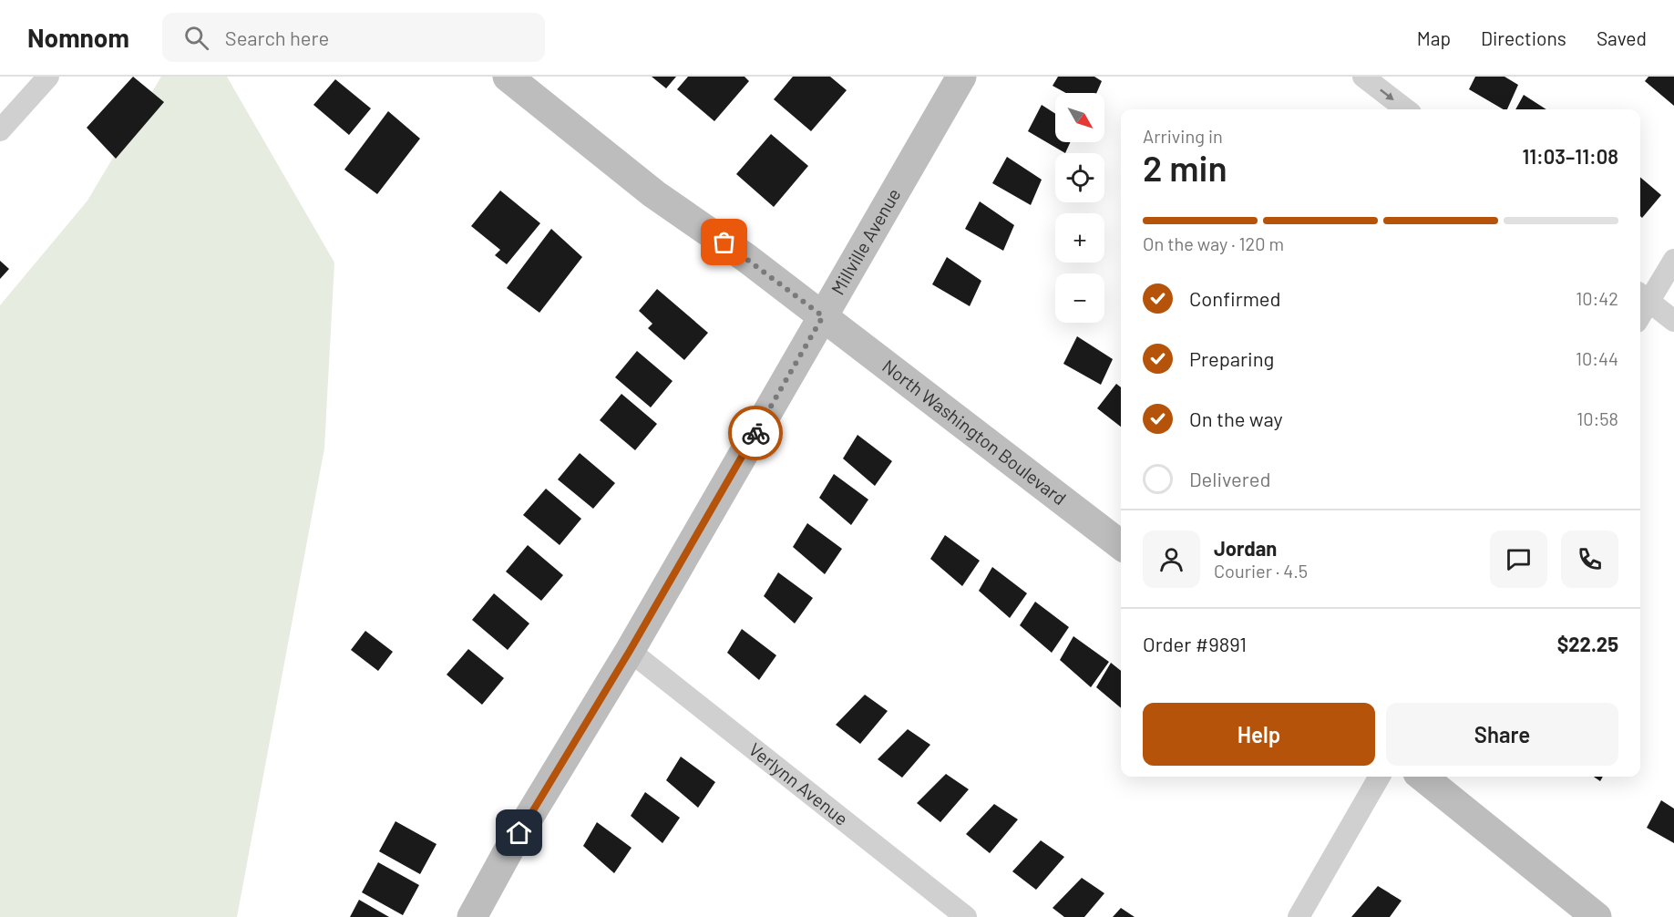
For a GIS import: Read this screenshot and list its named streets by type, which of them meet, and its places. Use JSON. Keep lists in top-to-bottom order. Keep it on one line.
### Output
{"streets":{"street":["Millville Avenue","North Washington Boulevard","Verlynn Avenue"]},"crossings":[["Millville Avenue","North Washington Boulevard"],["Millville Avenue","Verlynn Avenue"]],"north":"bottom right","page":{"header":"Nomnom","search":"Search here","nav":["Map","Directions","Saved"],"map_buttons":["+","−"],"heading":["2 min","Arriving in","11:03–11:08"],"panel":["Jordan","Courier · 4.5","Order #9891","$22.25"],"bar":"On the way · 120 m","list":[["Confirmed","10:42"],["Preparing","10:44"],["On the way","10:58"],"Delivered"],"buttons":["Help","Share"]}}
